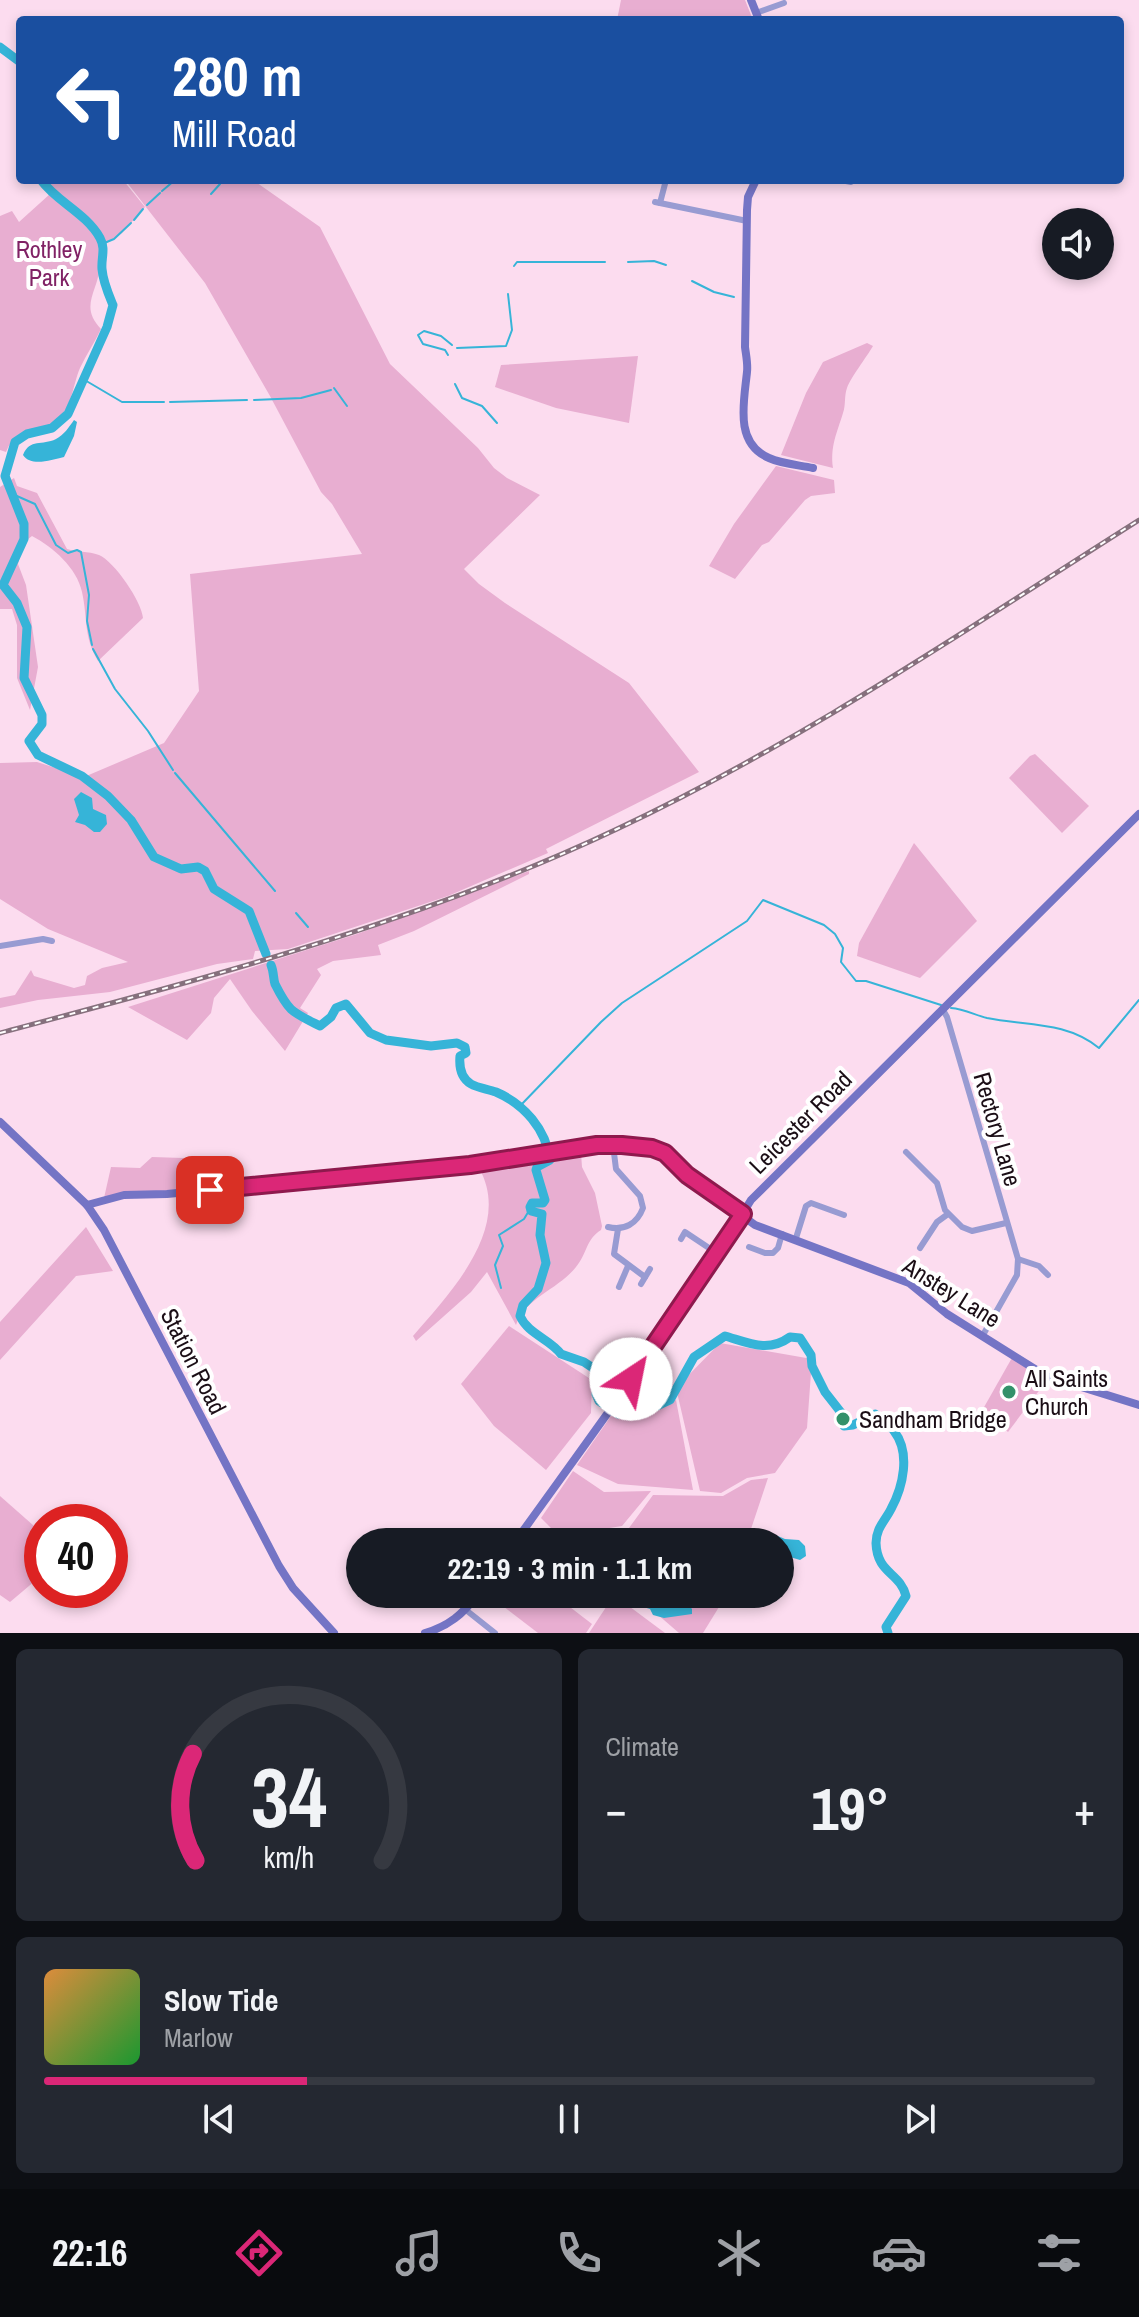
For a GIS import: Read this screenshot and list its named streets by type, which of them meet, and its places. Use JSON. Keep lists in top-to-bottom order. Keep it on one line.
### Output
{"streets":{"street":["Leicester Road","Rectory Lane","Anstey Lane","Station Road"]},"crossings":[["Leicester Road","Rectory Lane"],["Leicester Road","Anstey Lane"],["Anstey Lane","Station Road"]],"parks":["Rothley Park"],"places":["All Saints Church","Sandham Bridge"],"page":{"turn":["280 m","Mill Road"],"limit":"40","trip":"22:19 · 3 min · 1.1 km","tile":"Climate","heat":["−","19°","+"],"song":["Slow Tide","Marlow"],"tabs":"22:16","gauge":["34","km/h"]}}
